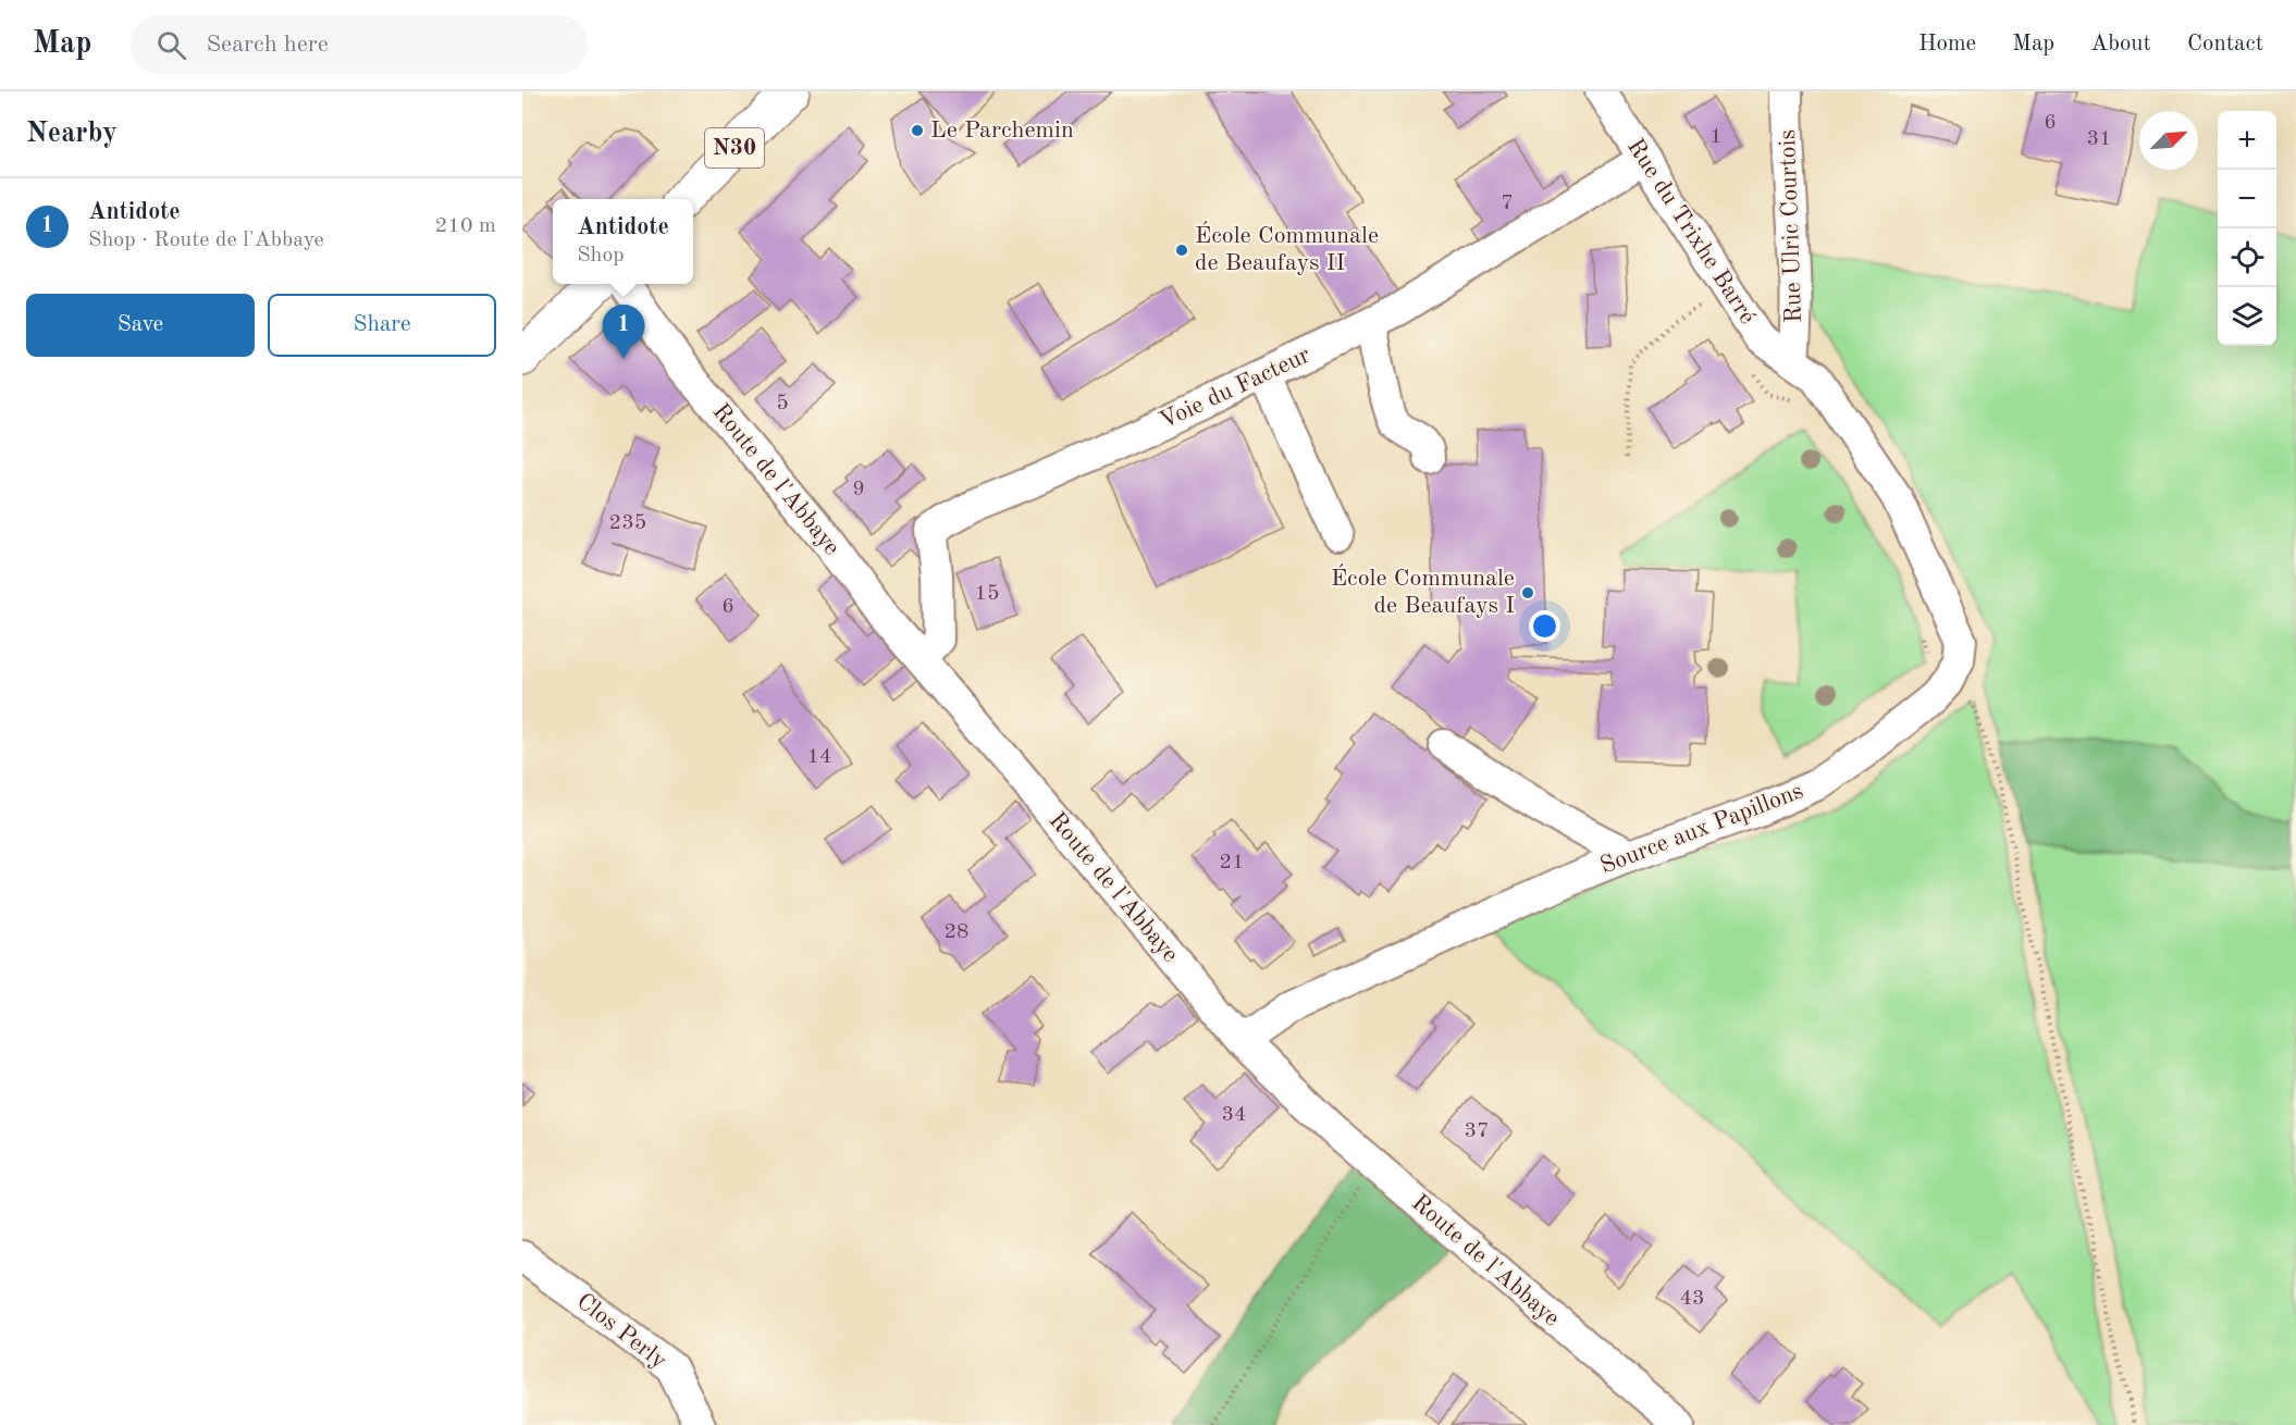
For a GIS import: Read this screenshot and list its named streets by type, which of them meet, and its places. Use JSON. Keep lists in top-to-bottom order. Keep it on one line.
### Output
{"streets":{"main road":["N30"],"street":["Rue Ulric Courtois","Rue du Trixhe Barré","Voie du Facteur","Route de l'Abbaye","Source aux Papillons","Clos Perly"]},"crossings":[["Rue Ulric Courtois","Rue du Trixhe Barré"],["Rue Ulric Courtois","Source aux Papillons"],["Rue du Trixhe Barré","Voie du Facteur"],["Rue du Trixhe Barré","Source aux Papillons"],["Voie du Facteur","Route de l'Abbaye"],["Route de l'Abbaye","Source aux Papillons"]],"places":["Le Parchemin","École Communale de Beaufays II","École Communale de Beaufays I"],"house_numbers":["6","1","31","7","5","9","235","15","6","14","21","28","34","37","43"],"north":"top right","page":{"header":"Map","search":"Search here","nav":["Home","Map","About","Contact"],"heading":"Nearby","map_buttons":["+","−"],"list":[{"mark":"1","name":"Antidote","note":"Shop · Route de l'Abbaye","value":"210 m"}],"popup":["Antidote","Shop"],"buttons":["Save","Share"],"pins":"1"}}
